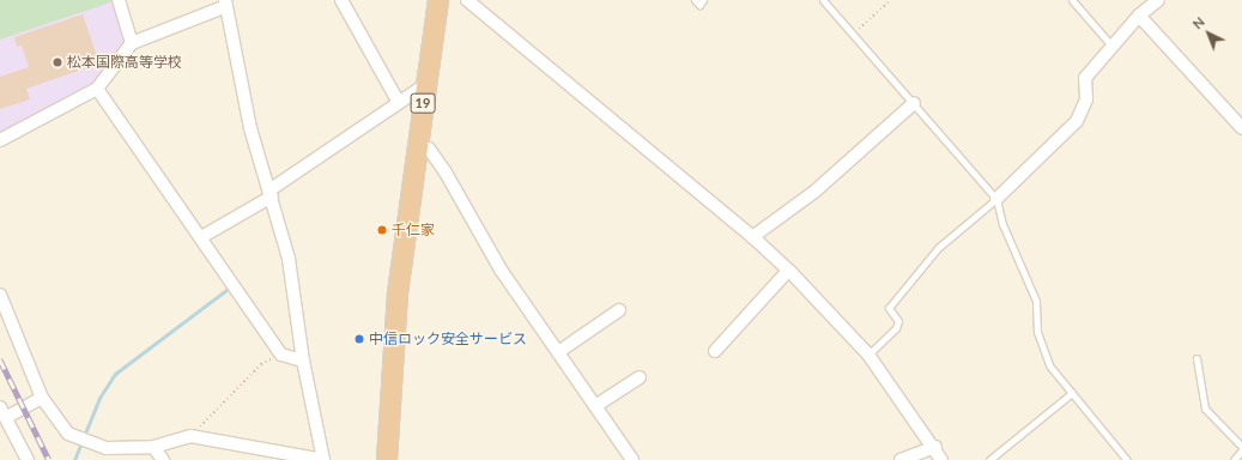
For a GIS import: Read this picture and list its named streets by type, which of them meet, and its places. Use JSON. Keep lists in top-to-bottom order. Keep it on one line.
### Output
{"streets":{"highway":["19"]},"places":["松本国際高等学校","千仁家","中信ロック安全サービス"],"north":"top left"}
